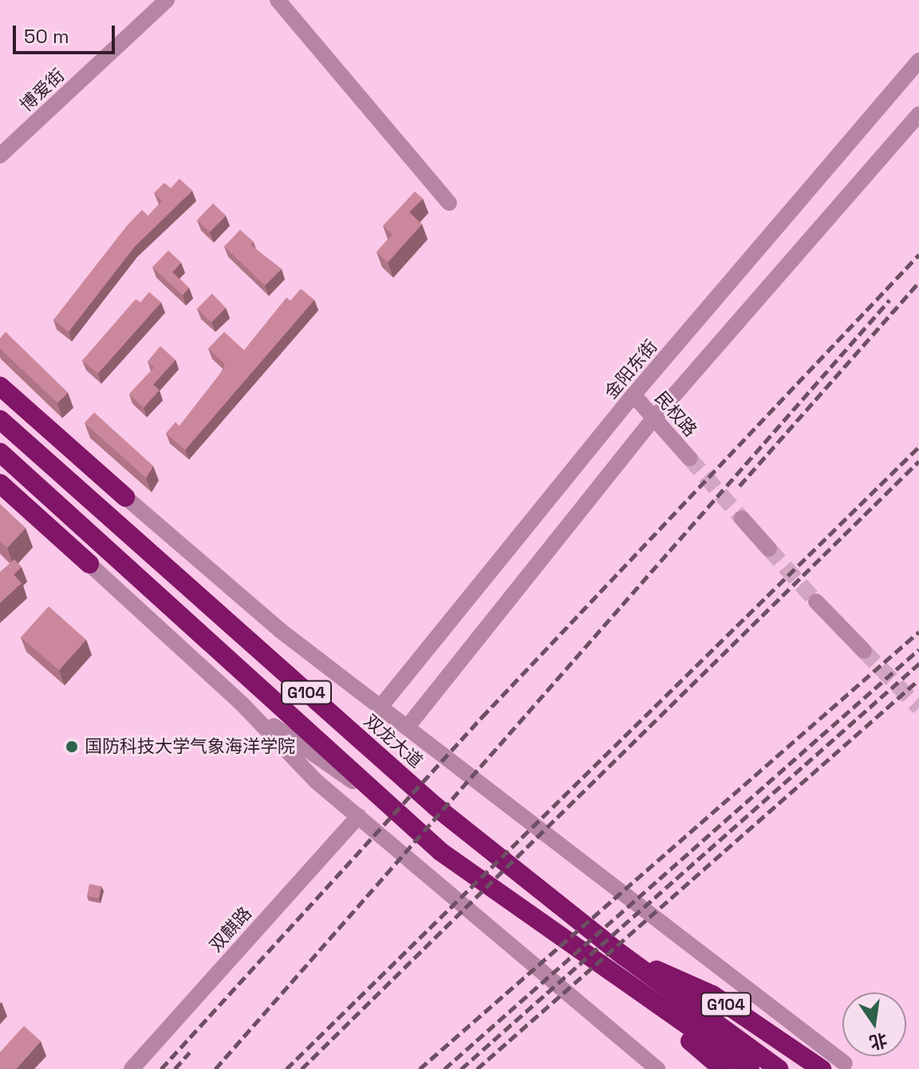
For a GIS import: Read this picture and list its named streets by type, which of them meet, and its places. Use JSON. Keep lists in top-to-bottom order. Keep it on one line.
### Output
{"streets":{"highway":["G104","双龙大道"],"street":["博爱街","金阳东街","民权路","双麒路"]},"crossings":[["金阳东街","民权路"],["G104","双龙大道"]],"places":["国防科技大学气象海洋学院"],"scale_bar":"50 m","north":"bottom"}
